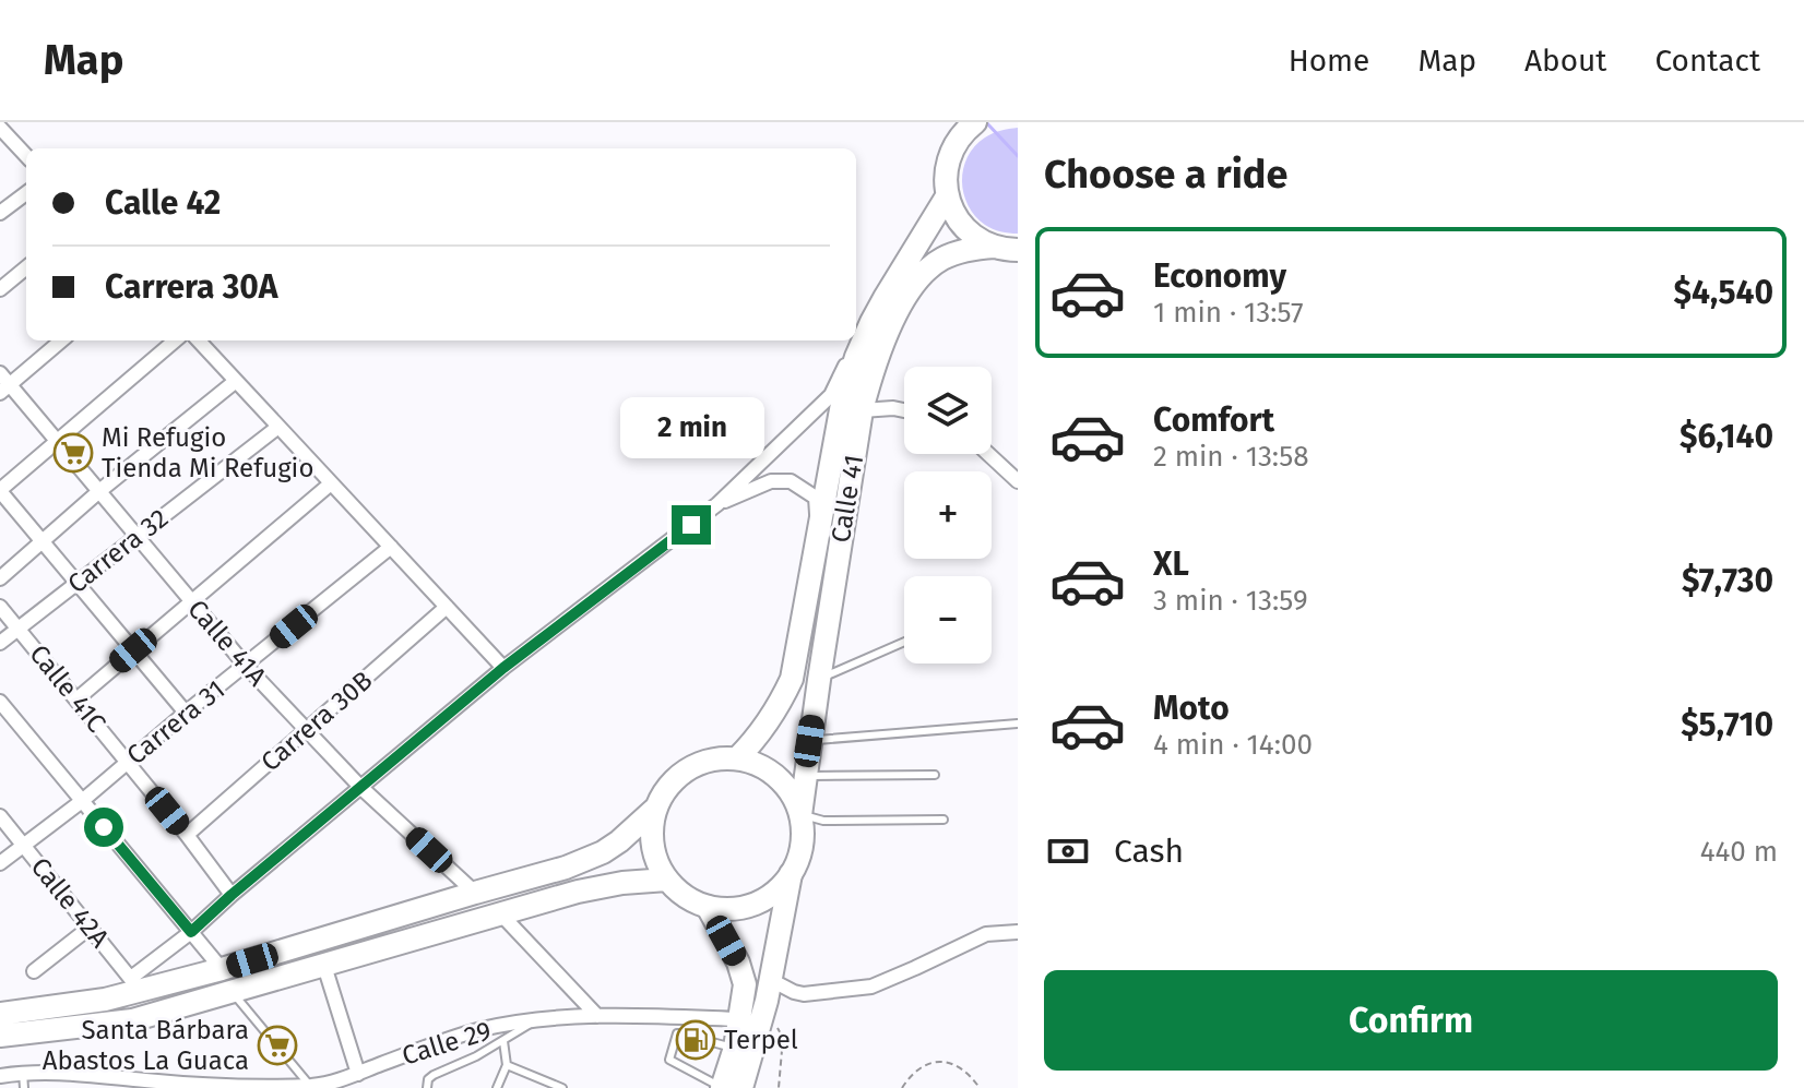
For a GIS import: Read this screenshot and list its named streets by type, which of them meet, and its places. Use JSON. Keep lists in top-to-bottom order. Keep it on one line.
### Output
{"streets":{"main road":["Calle 41"],"street":["Carrera 32","Calle 41A","Calle 41C","Carrera 30B","Carrera 31","Calle 42A","Calle 29"]},"crossings":[["Carrera 32","Calle 41A"],["Carrera 32","Calle 41C"],["Calle 41A","Carrera 30B"],["Calle 41A","Carrera 31"],["Calle 41C","Carrera 30B"],["Calle 41C","Carrera 31"],["Carrera 31","Calle 42A"]],"places":{"supermarket":["Mi Refugio Tienda Mi Refugio","Santa Bárbara Abastos La Guaca"],"fuel station":["Terpel"]},"page":{"header":"Map","nav":["Home","Map","About","Contact"],"heading":"Choose a ride","banner":["Calle 42","Carrera 30A"],"list":[{"name":"Economy","note":"1 min · 13:57","value":"$4,540"},{"name":"Comfort","note":"2 min · 13:58","value":"$6,140"},{"name":"XL","note":"3 min · 13:59","value":"$7,730"},{"name":"Moto","note":"4 min · 14:00","value":"$5,710"}],"map_buttons":["+","−"],"bubble":"2 min","pay":["Cash","440 m"],"buttons":"Confirm"}}
